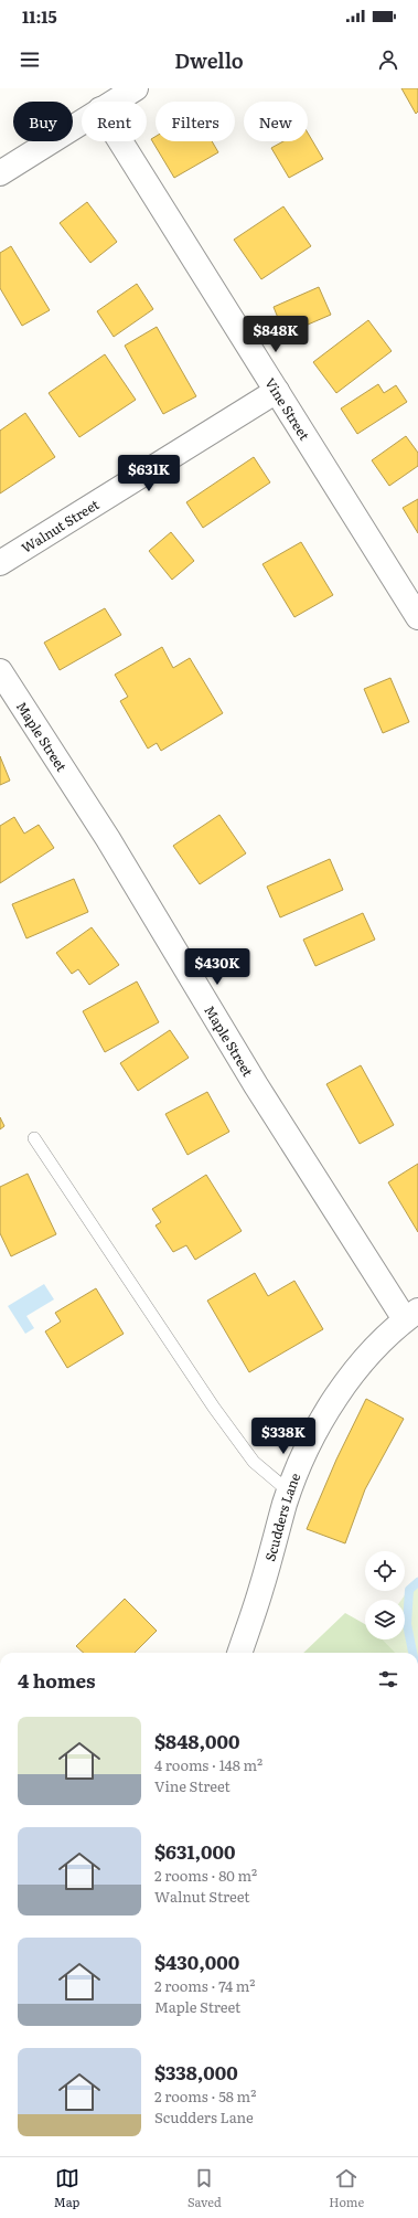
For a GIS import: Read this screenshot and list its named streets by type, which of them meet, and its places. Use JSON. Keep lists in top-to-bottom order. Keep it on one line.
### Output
{"streets":{"street":["Vine Street","Walnut Street","Maple Street","Scudders Lane"]},"crossings":[["Vine Street","Walnut Street"],["Maple Street","Scudders Lane"]],"page":{"status":"11:15","header":"Dwello","chip":["Buy","Rent","Filters","New"],"price":["$848K","$631K","$430K","$338K"],"heading":"4 homes","list":[{"name":"$848,000","note":"4 rooms · 148 m² · Vine Street"},{"name":"$631,000","note":"2 rooms · 80 m² · Walnut Street"},{"name":"$430,000","note":"2 rooms · 74 m² · Maple Street"},{"name":"$338,000","note":"2 rooms · 58 m² · Scudders Lane"}],"tabs":["Map","Saved","Home"]}}
